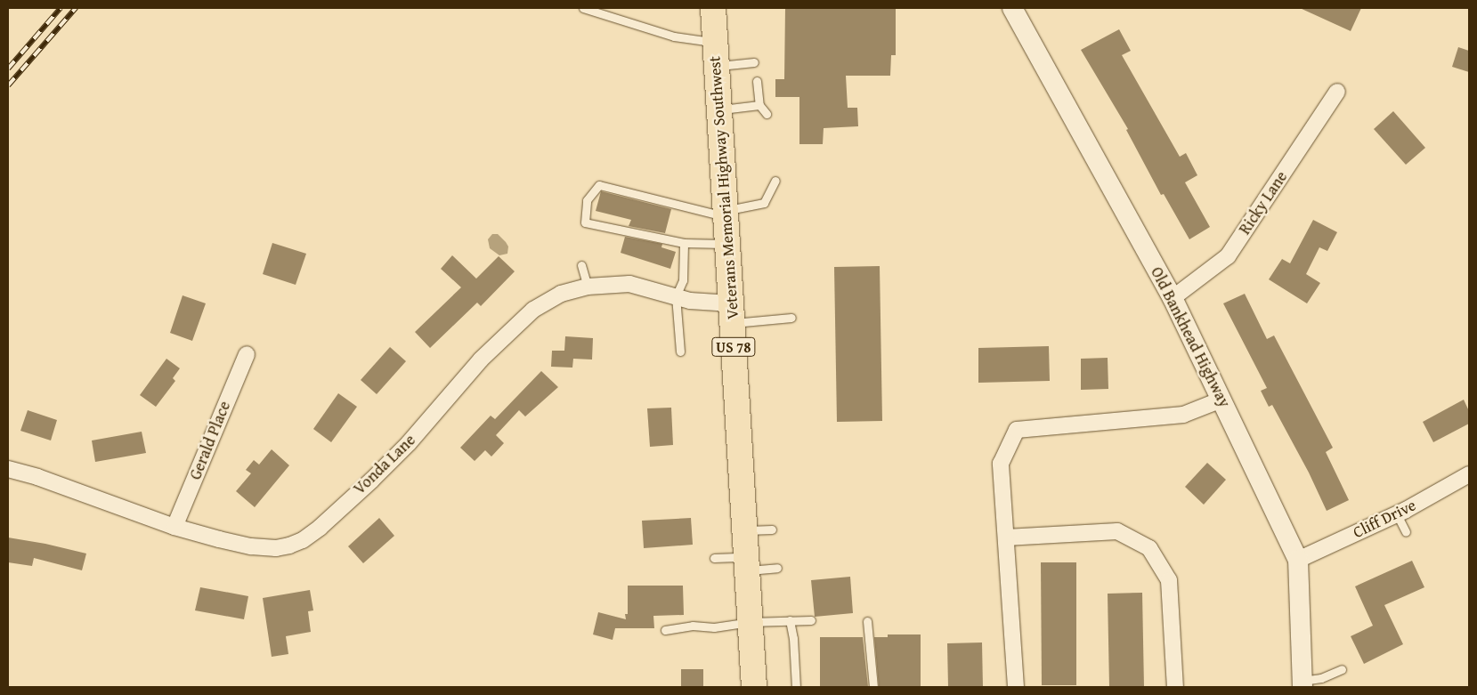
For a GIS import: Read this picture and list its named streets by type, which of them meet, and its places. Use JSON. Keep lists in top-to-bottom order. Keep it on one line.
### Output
{"streets":{"main road":["Veterans Memorial Highway Southwest","US 78"],"street":["Ricky Lane","Old Bankhead Highway","Gerald Place","Vonda Lane","Cliff Drive"]},"crossings":[["Veterans Memorial Highway Southwest","Vonda Lane"],["Ricky Lane","Old Bankhead Highway"],["Old Bankhead Highway","Cliff Drive"],["Gerald Place","Vonda Lane"]]}
